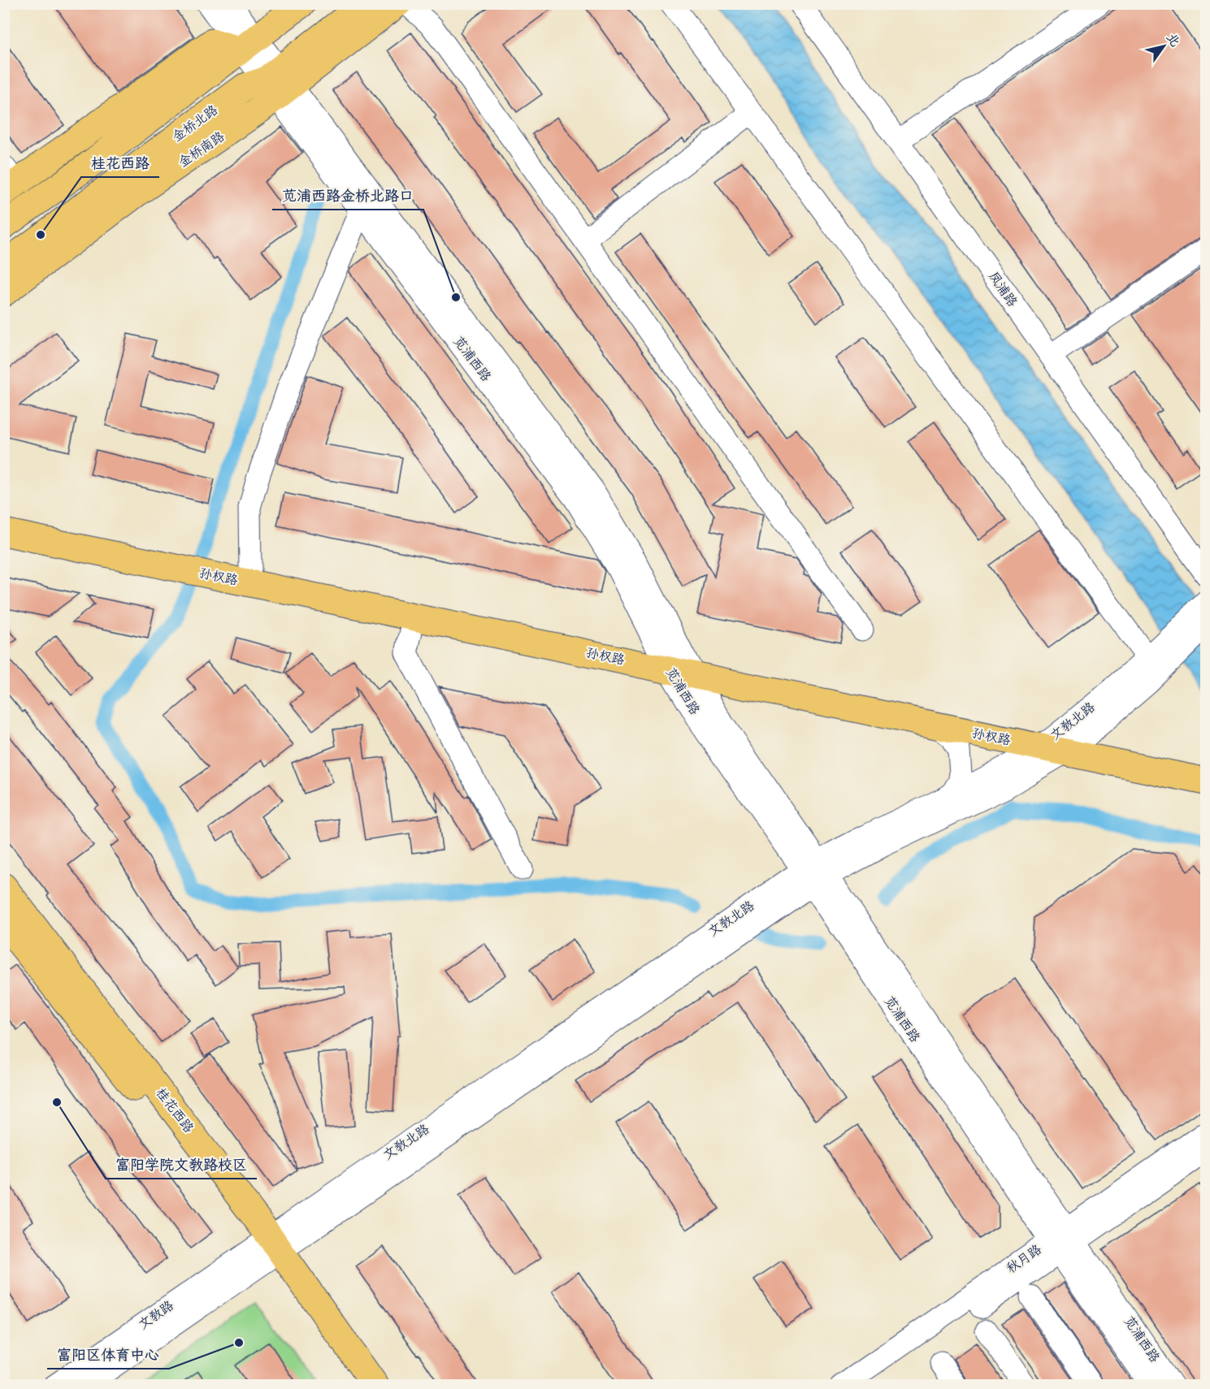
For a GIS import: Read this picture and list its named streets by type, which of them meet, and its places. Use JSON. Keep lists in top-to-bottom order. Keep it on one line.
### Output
{"streets":{"main road":["金桥北路","金桥南路","孙权路","桂花西路"],"street":["凤浦路","苋浦西路","文教北路","秋月路","文教路"]},"crossings":[["金桥北路","金桥南路"],["金桥北路","苋浦西路"],["金桥南路","苋浦西路"],["苋浦西路","孙权路"],["苋浦西路","文教北路"],["苋浦西路","秋月路"],["孙权路","文教北路"],["文教北路","桂花西路"],["文教北路","文教路"],["桂花西路","文教路"]],"places":["桂花西路","苋浦西路金桥北路口","富阳学院文教路校区","富阳区体育中心"],"north":"top right"}
